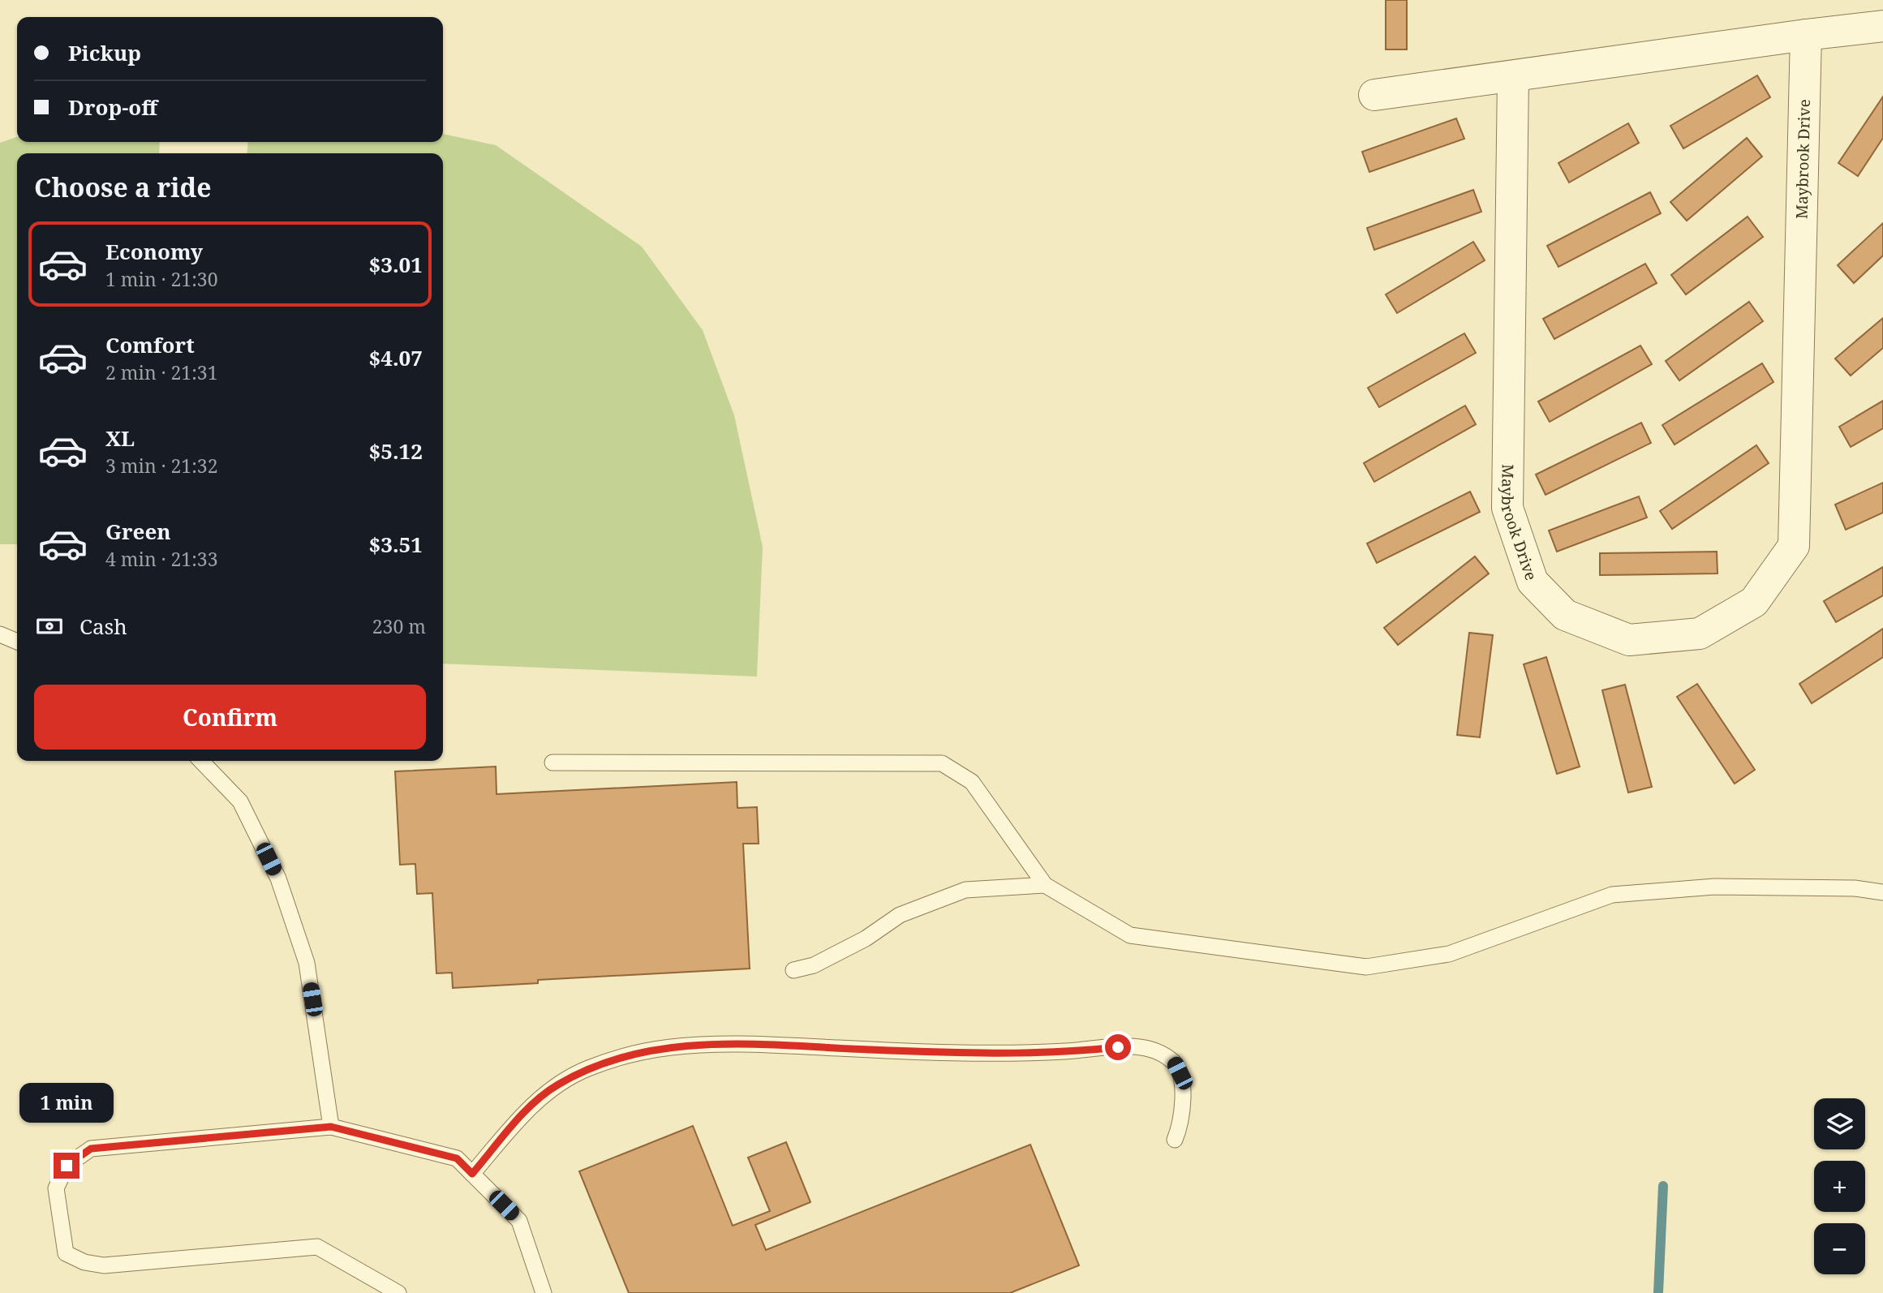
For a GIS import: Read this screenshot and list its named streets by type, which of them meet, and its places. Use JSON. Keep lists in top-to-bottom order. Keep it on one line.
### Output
{"streets":{"street":["Maybrook Drive"]},"page":{"banner":["Pickup","Drop-off"],"heading":"Choose a ride","list":[{"name":"Economy","note":"1 min · 21:30","value":"$3.01"},{"name":"Comfort","note":"2 min · 21:31","value":"$4.07"},{"name":"XL","note":"3 min · 21:32","value":"$5.12"},{"name":"Green","note":"4 min · 21:33","value":"$3.51"}],"pay":["Cash","230 m"],"buttons":"Confirm","bubble":"1 min","map_buttons":["+","−"]}}
